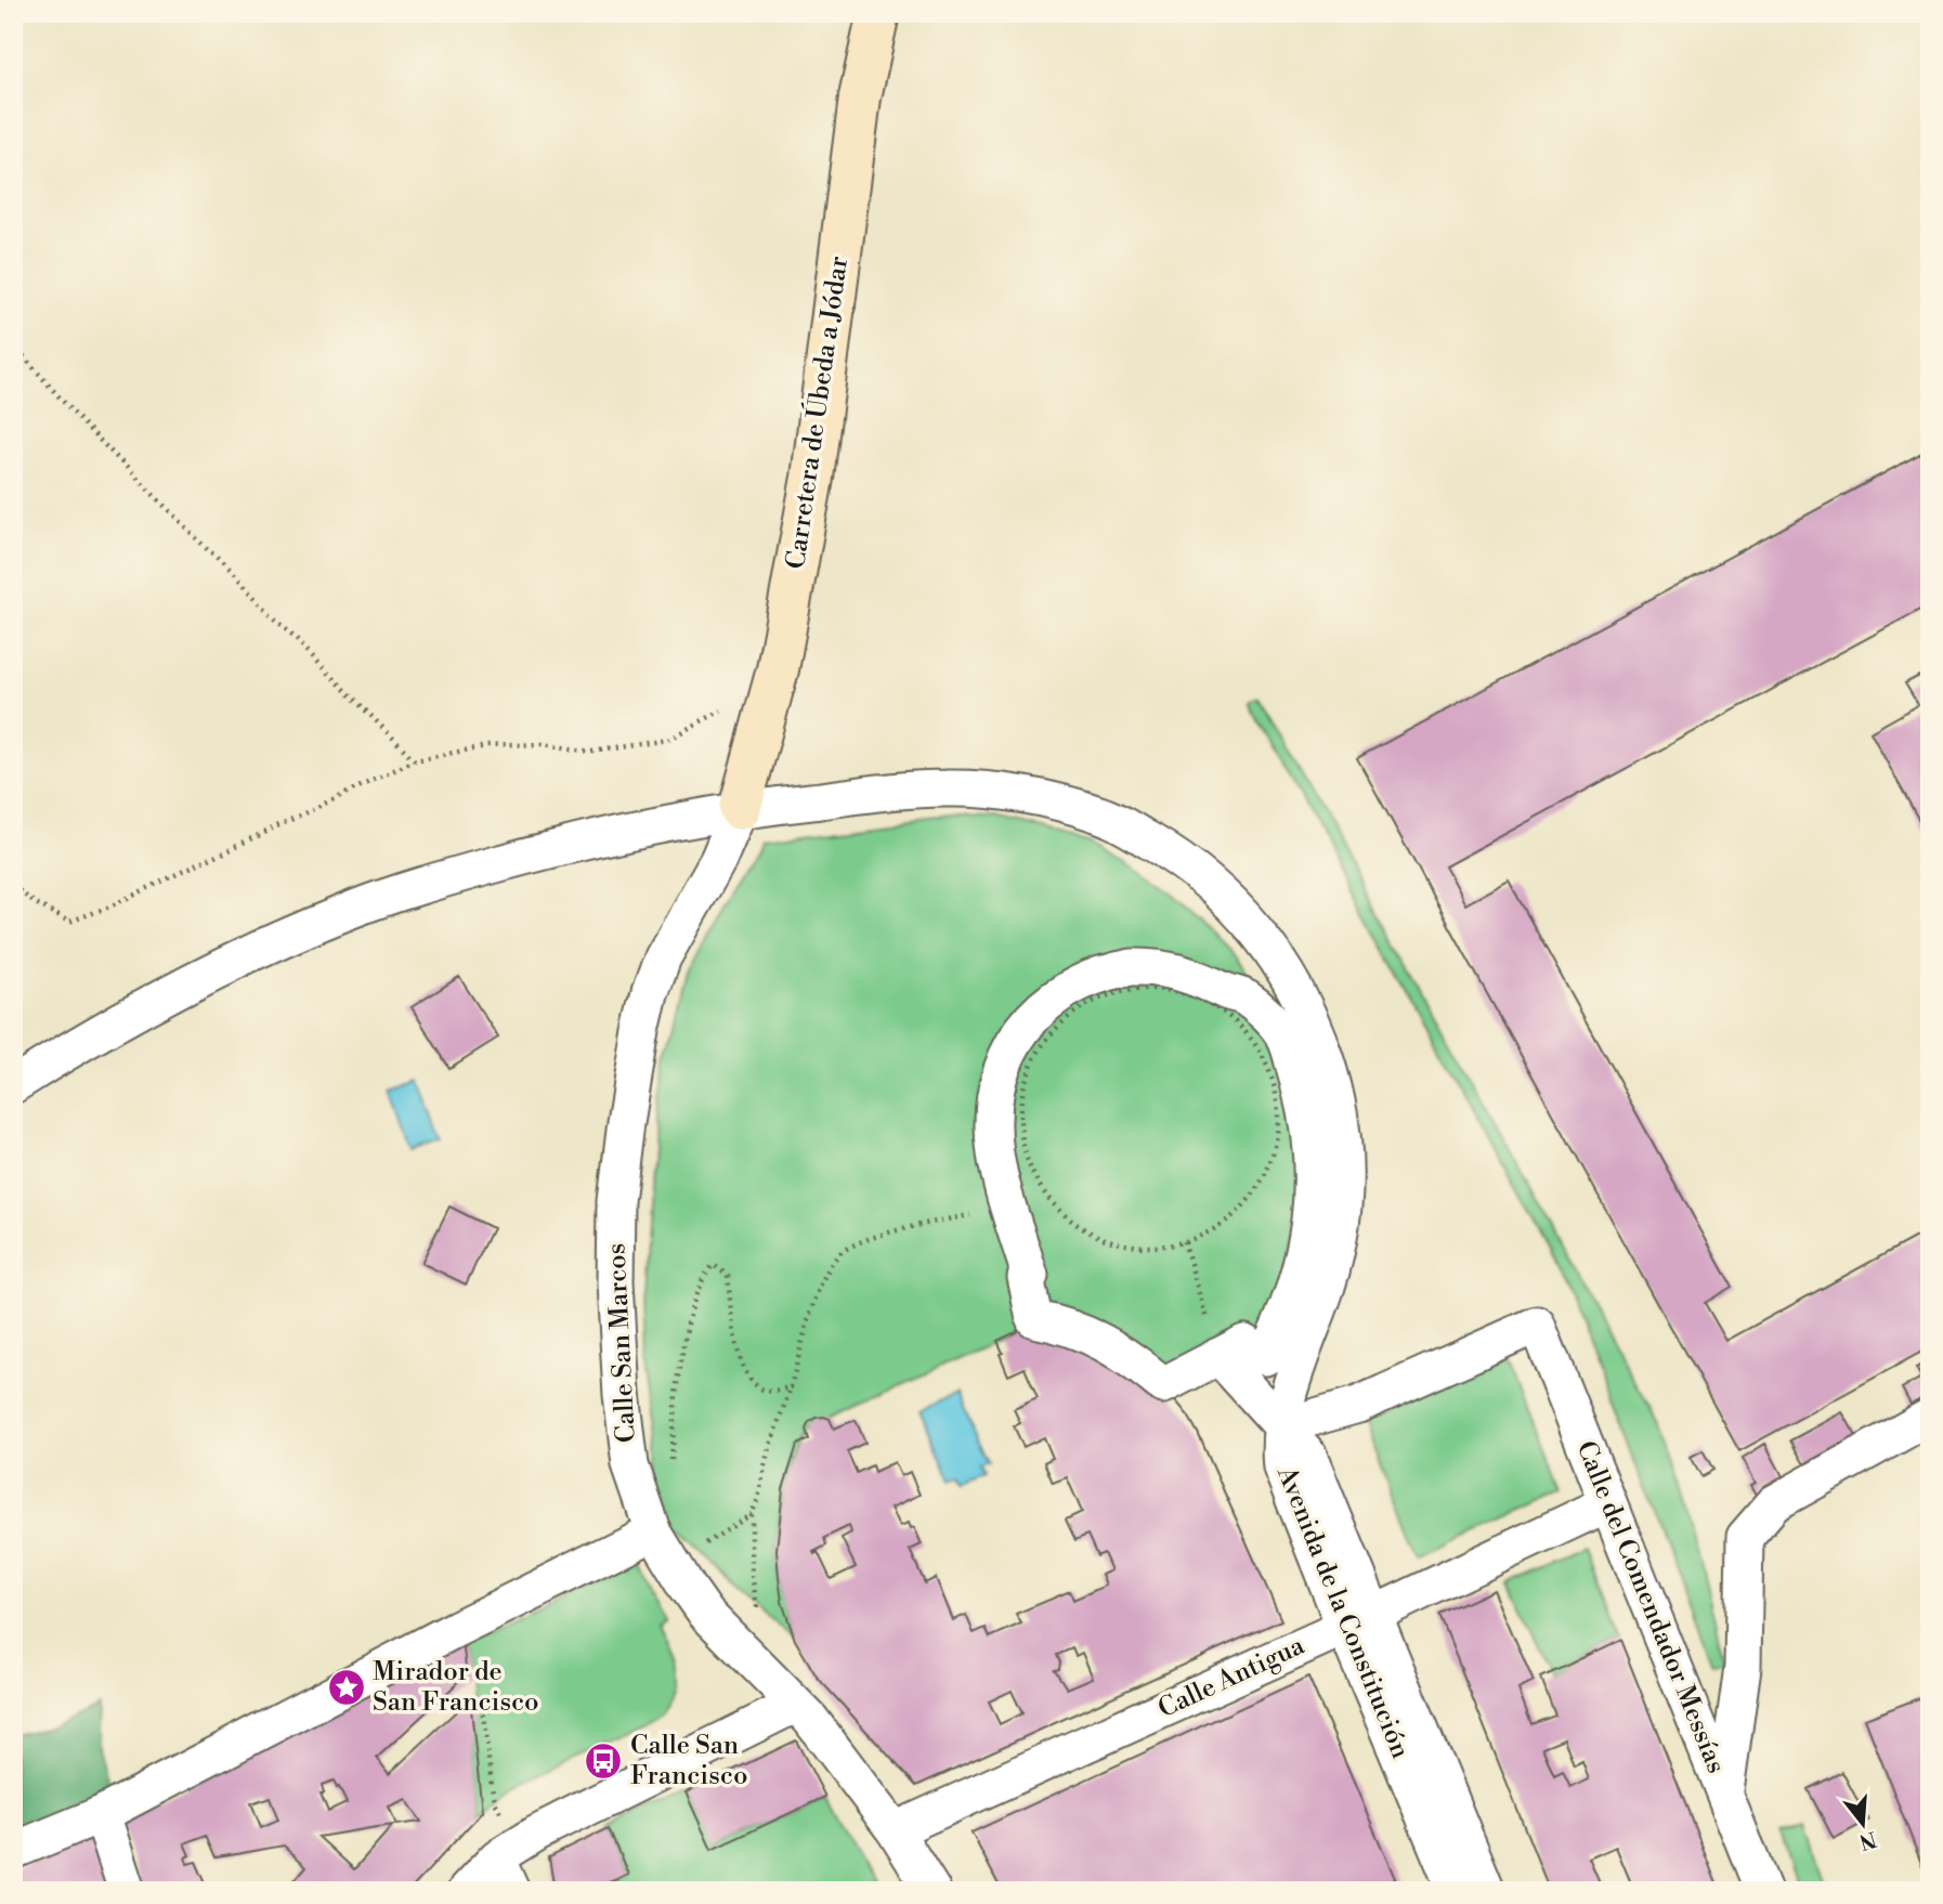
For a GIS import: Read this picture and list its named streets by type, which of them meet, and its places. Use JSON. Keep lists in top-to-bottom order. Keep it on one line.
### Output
{"streets":{"street":["Carretera de Úbeda a Jódar","Calle San Marcos","Calle del Comendador Messías","Avenida de la Constitución","Calle Antigua"]},"crossings":[["Carretera de Úbeda a Jódar","Calle San Marcos"],["Carretera de Úbeda a Jódar","Avenida de la Constitución"],["Calle San Marcos","Avenida de la Constitución"],["Calle San Marcos","Calle Antigua"],["Calle del Comendador Messías","Avenida de la Constitución"],["Calle del Comendador Messías","Calle Antigua"],["Avenida de la Constitución","Calle Antigua"]],"places":{"place":["Mirador de San Francisco"],"bus stop":["Calle San Francisco"]},"north":"bottom"}
